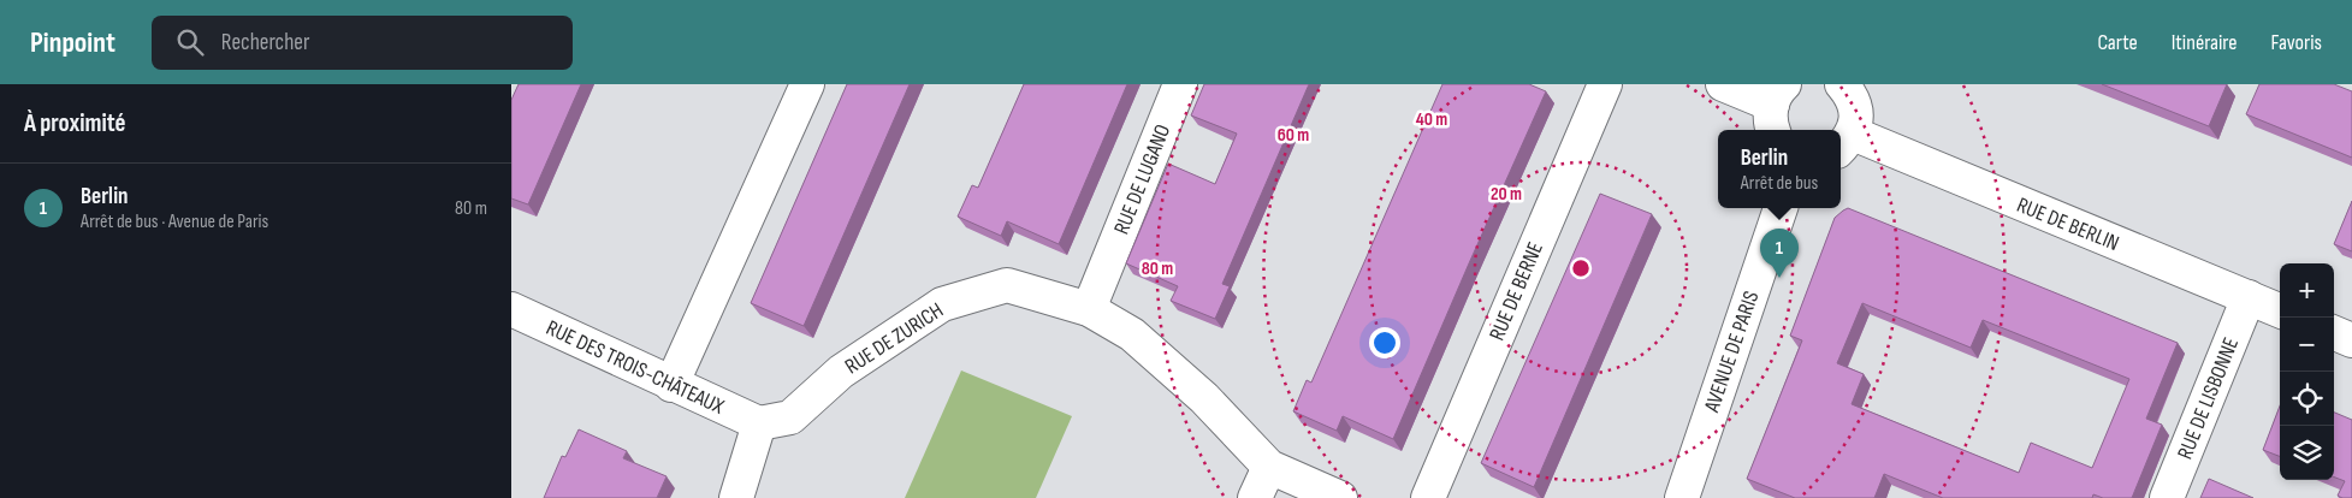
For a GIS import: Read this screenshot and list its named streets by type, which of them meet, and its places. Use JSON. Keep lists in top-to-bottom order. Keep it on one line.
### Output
{"streets":{"street":["RUE DE LUGANO","RUE DE BERLIN","RUE DE BERNE","RUE DE ZURICH","AVENUE DE PARIS","RUE DES TROIS-CHÂTEAUX","RUE DE LISBONNE"]},"crossings":[["RUE DE LUGANO","RUE DE ZURICH"],["RUE DE BERLIN","RUE DE LISBONNE"],["RUE DE ZURICH","RUE DES TROIS-CHÂTEAUX"]],"page":{"header":"Pinpoint","search":"Rechercher","nav":["Carte","Itinéraire","Favoris"],"heading":"À proximité","popup":["Berlin","Arrêt de bus"],"list":[{"mark":"1","name":"Berlin","note":"Arrêt de bus · Avenue de Paris","value":"80 m"}],"pins":"1","map_buttons":["+","−"]},"rings":["40 m","60 m","20 m","80 m"]}
